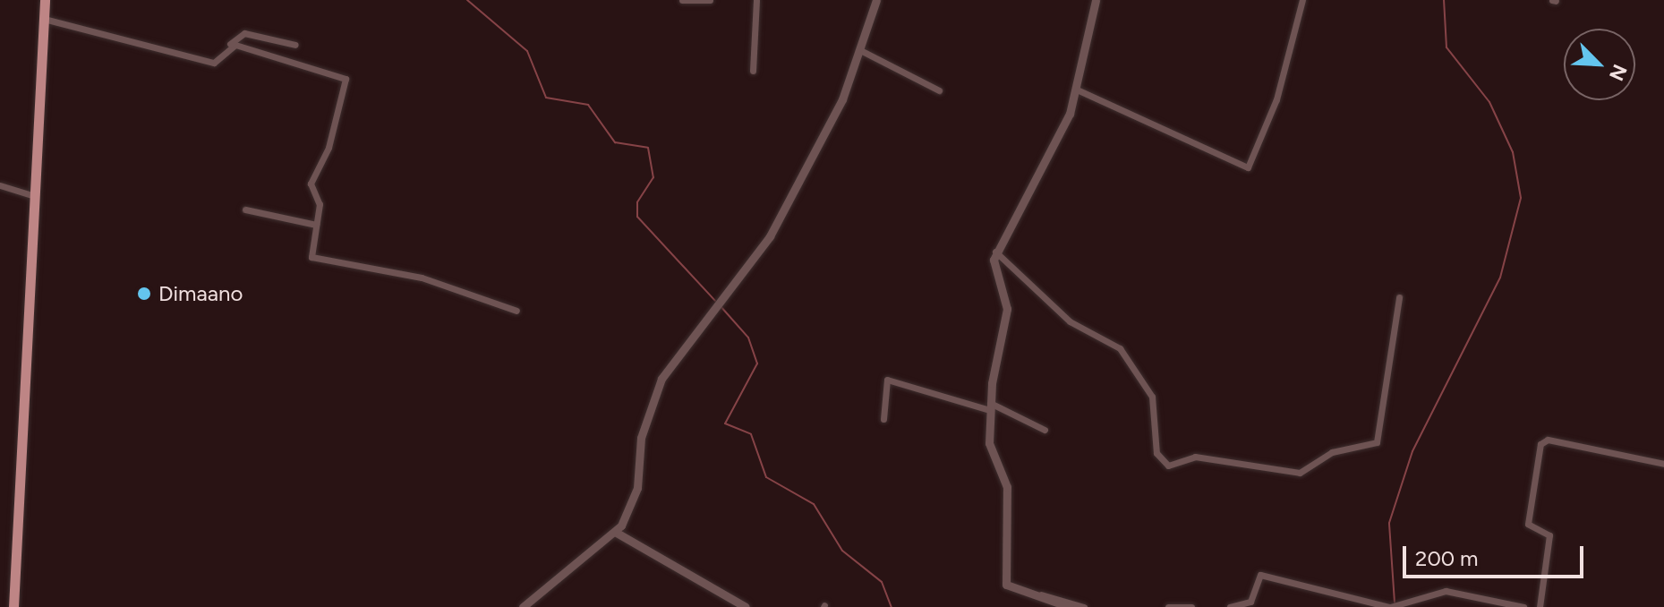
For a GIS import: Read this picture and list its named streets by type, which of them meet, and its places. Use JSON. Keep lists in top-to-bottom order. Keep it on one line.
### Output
{"places":["Dimaano"],"scale_bar":"200 m","north":"bottom right"}
